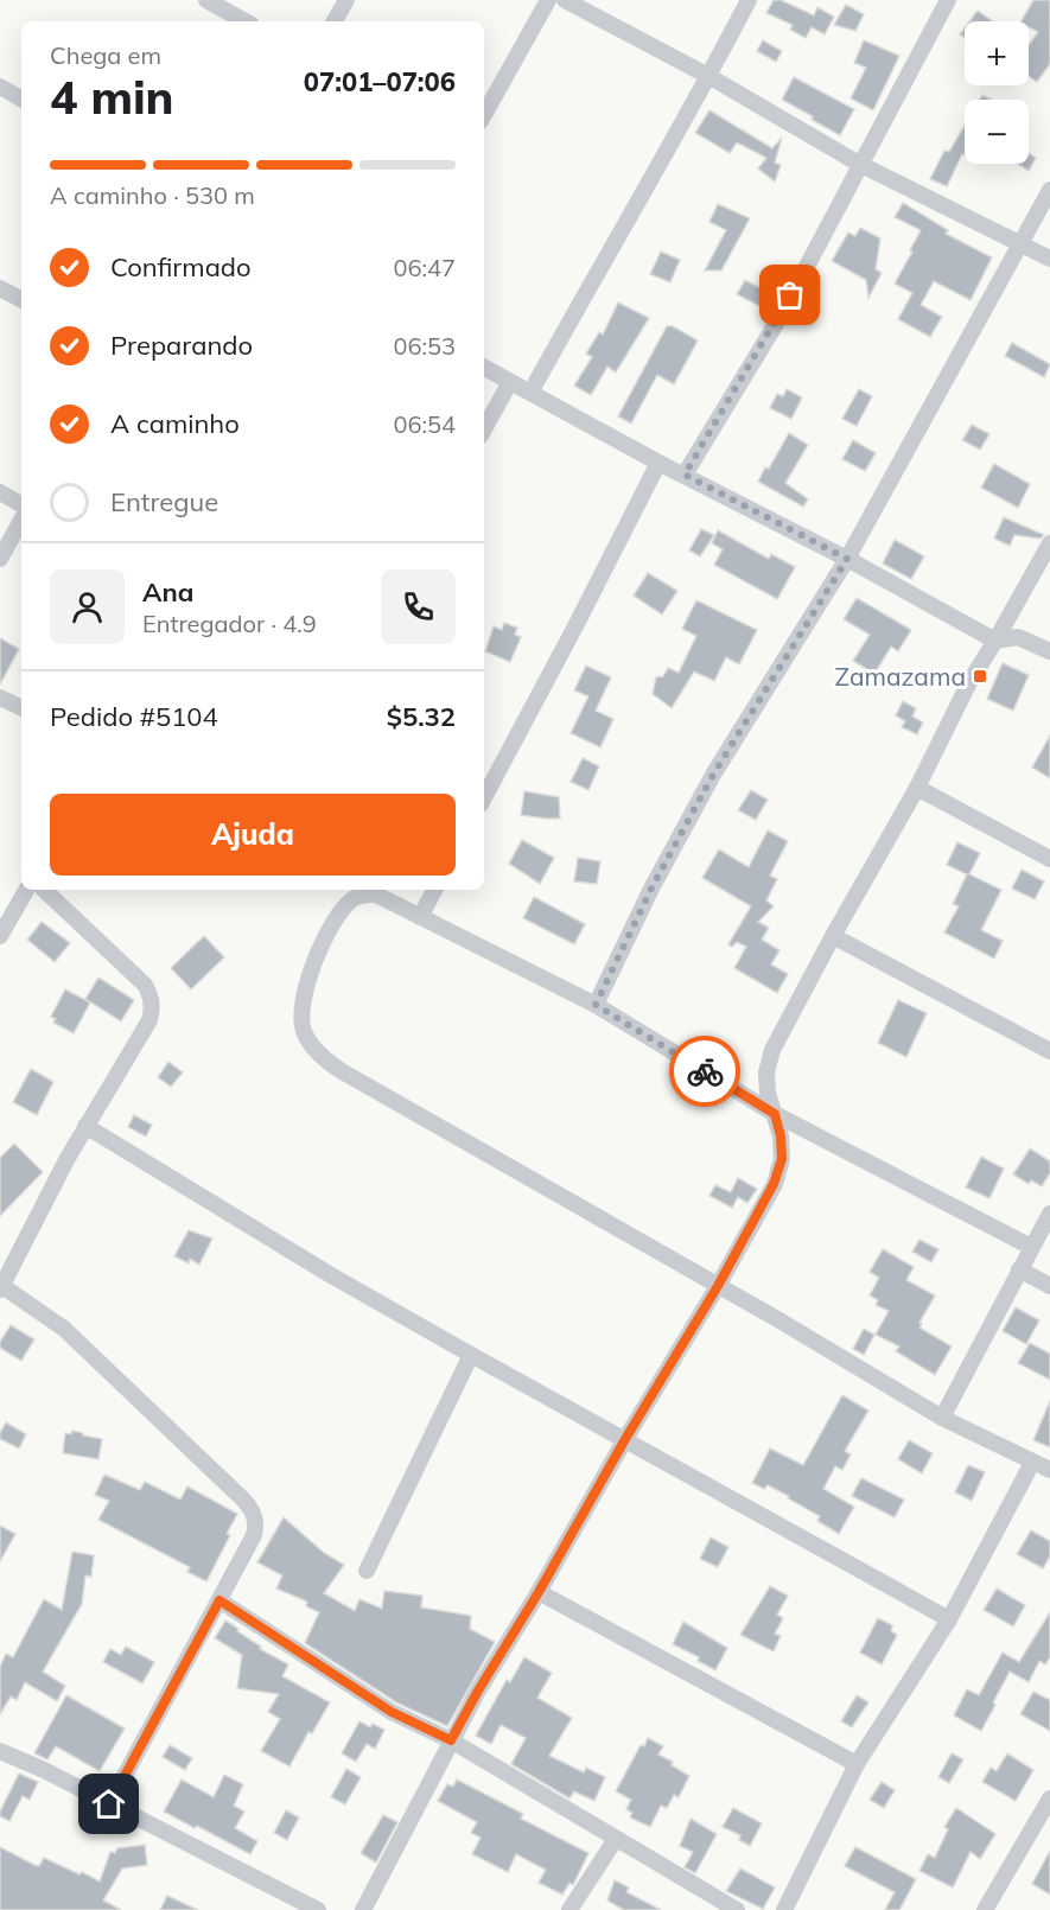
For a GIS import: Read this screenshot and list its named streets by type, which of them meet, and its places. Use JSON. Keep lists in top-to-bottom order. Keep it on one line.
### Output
{"places":{"transit":["Zamazama"]},"page":{"map_buttons":["+","−"],"heading":["4 min","Chega em","07:01–07:06"],"panel":["Ana","Entregador · 4.9","Pedido #5104","$5.32"],"bar":"A caminho · 530 m","list":[["Confirmado","06:47"],["Preparando","06:53"],["A caminho","06:54"],"Entregue"],"buttons":"Ajuda"}}
